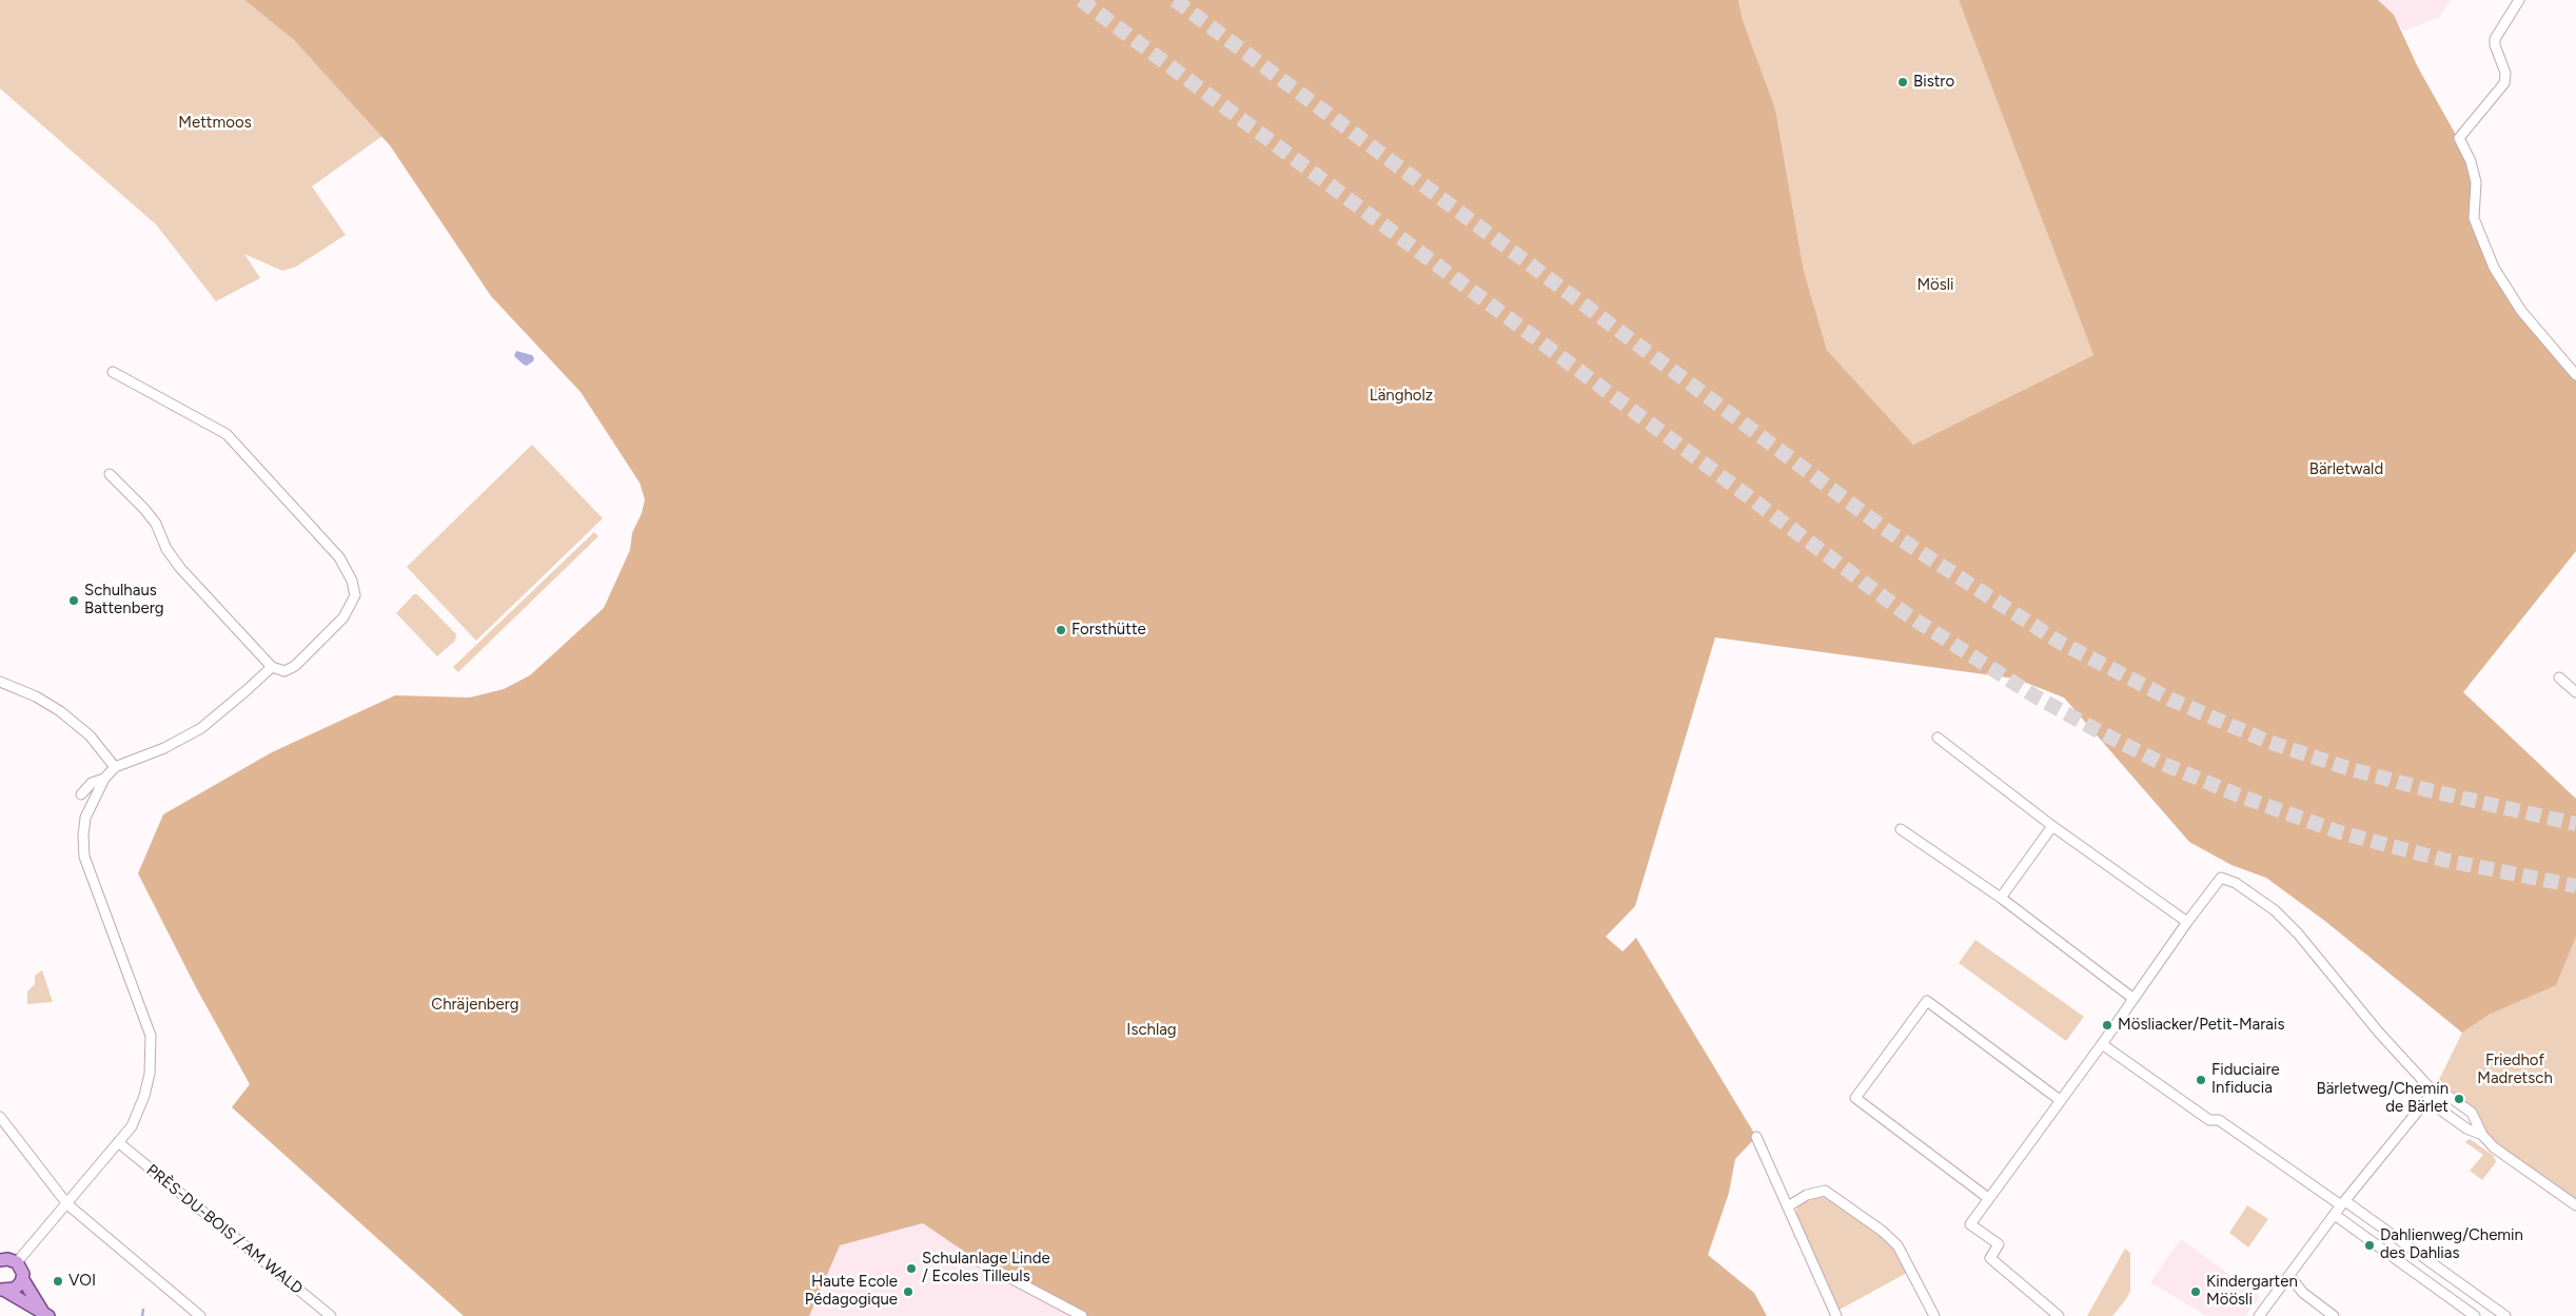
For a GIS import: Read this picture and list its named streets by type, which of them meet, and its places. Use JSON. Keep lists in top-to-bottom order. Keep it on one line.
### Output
{"streets":{"street":["PRÈS-DU-BOIS / AM WALD"]},"parks":["Mettmoos","Mösli","Längholz","Bärletwald","Chräjenberg","Ischlag","Friedhof Madretsch"],"places":["Bistro","Schulhaus Battenberg","Forsthütte","Mösliacker/Petit-Marais","Fiduciaire Infiducia","Bärletweg/Chemin de Bärlet","Dahlienweg/Chemin des Dahlias","Schulanlage Linde / Ecoles Tilleuls","VOI","Haute Ecole Pédagogique","Kindergarten Möösli"]}
